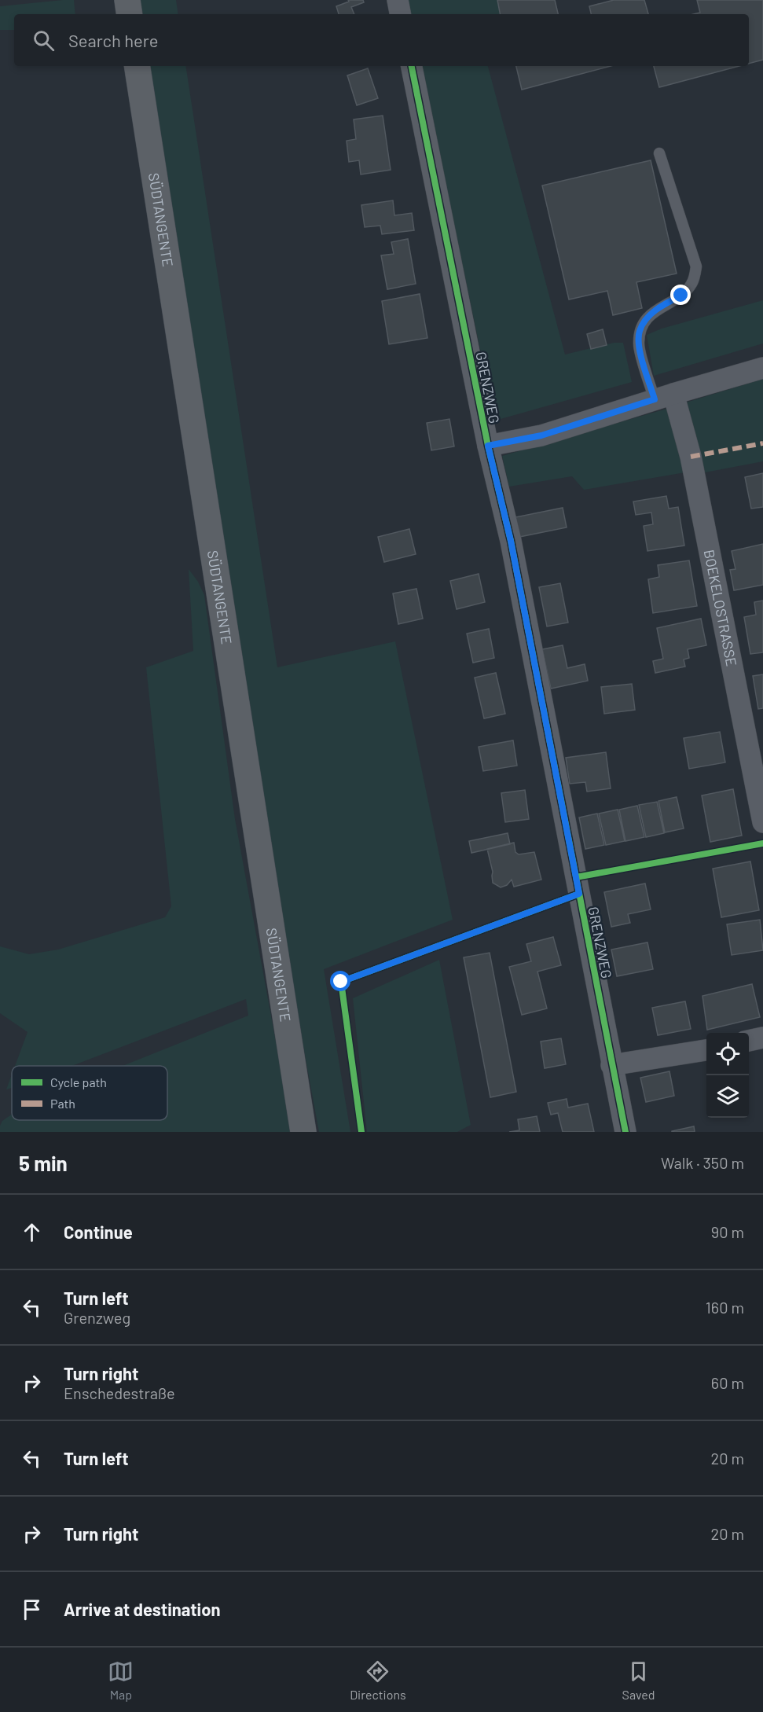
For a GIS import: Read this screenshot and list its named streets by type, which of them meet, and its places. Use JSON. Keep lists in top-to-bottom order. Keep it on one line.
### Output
{"streets":{"main road":["SÜDTANGENTE"],"street":["GRENZWEG","BOEKELOSTRASSE"]},"legend":["Cycle path","Path"],"page":{"search":"Search here","heading":["5 min","Walk · 350 m"],"list":[["Continue","90 m"],["Turn left","Grenzweg","160 m"],["Turn right","Enschedestraße","60 m"],["Turn left","20 m"],["Turn right","20 m"],"Arrive at destination"],"nav":["Map","Directions","Saved"]}}
